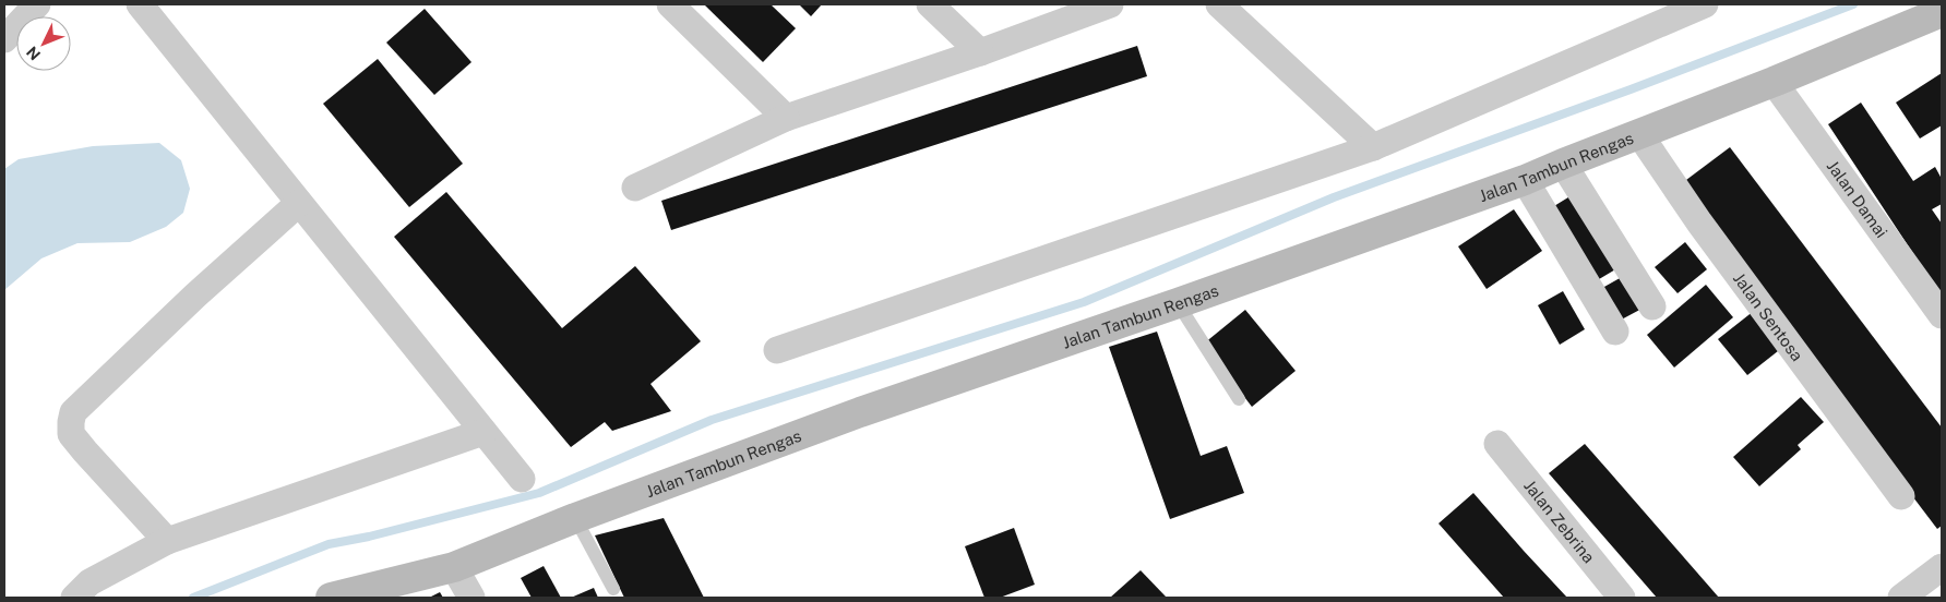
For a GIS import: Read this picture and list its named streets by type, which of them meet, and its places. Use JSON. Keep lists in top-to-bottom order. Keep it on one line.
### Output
{"streets":{"street":["Jalan Tambun Rengas","Jalan Damai","Jalan Sentosa","Jalan Zebrina"]},"crossings":[["Jalan Tambun Rengas","Jalan Damai"],["Jalan Tambun Rengas","Jalan Sentosa"]],"north":"bottom left"}
